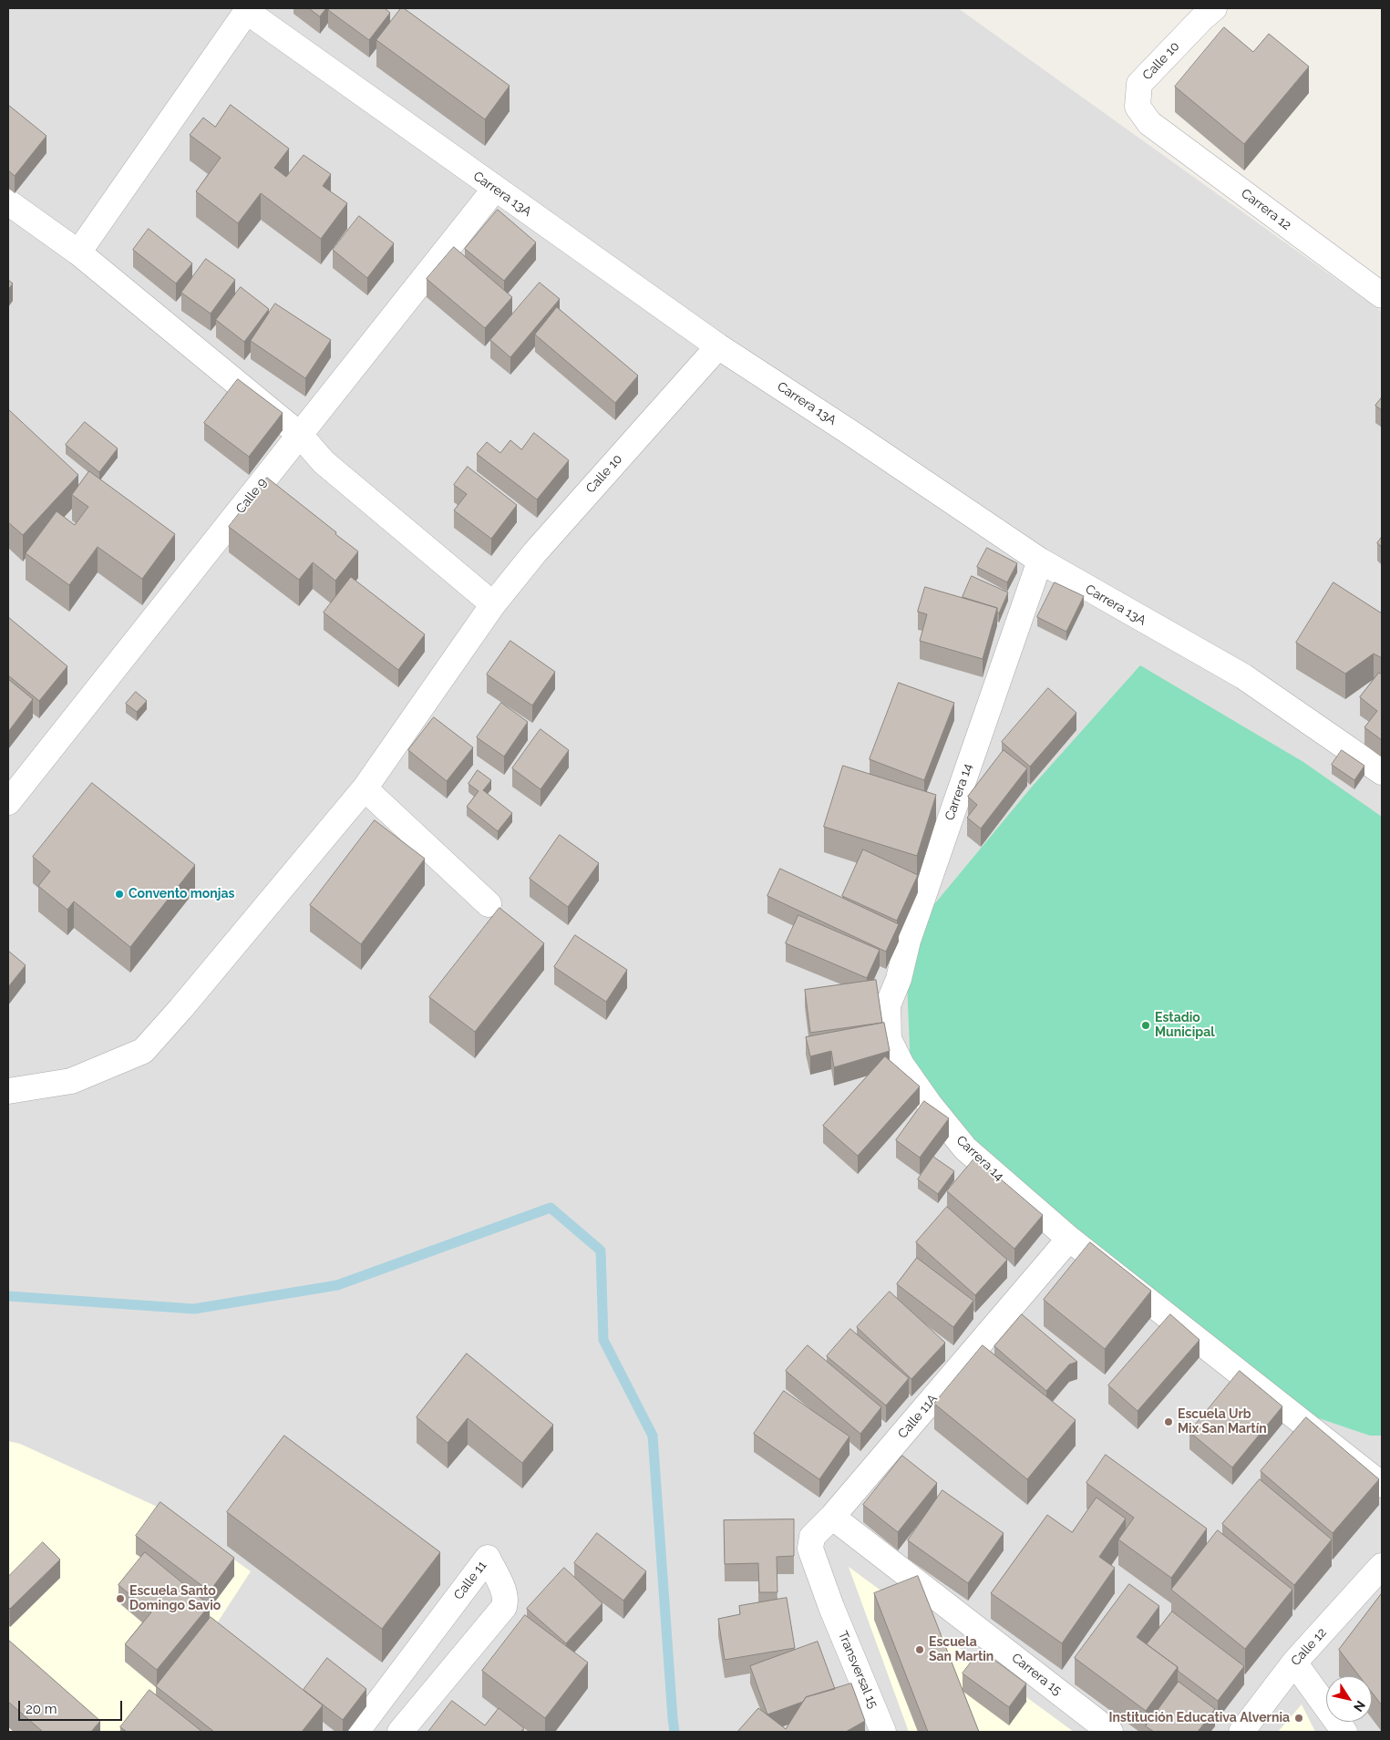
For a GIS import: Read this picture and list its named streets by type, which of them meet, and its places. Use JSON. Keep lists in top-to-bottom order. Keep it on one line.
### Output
{"streets":{"street":["Calle 10","Carrera 13A","Carrera 12","Calle 9","Carrera 14","Calle 11A","Calle 11","Calle 12","Transversal 15","Carrera 15"]},"crossings":[["Calle 10","Carrera 13A"],["Calle 10","Carrera 12"],["Carrera 13A","Calle 9"],["Carrera 13A","Carrera 14"],["Carrera 14","Calle 11A"],["Calle 11A","Transversal 15"],["Calle 11A","Carrera 15"]],"places":["Convento monjas","Estadio Municipal","Escuela Urb Mix San Martín","Escuela Santo Domingo Savio","Escuela San Martin","Institución Educativa Alvernia"],"scale_bar":"20 m","north":"bottom right"}
